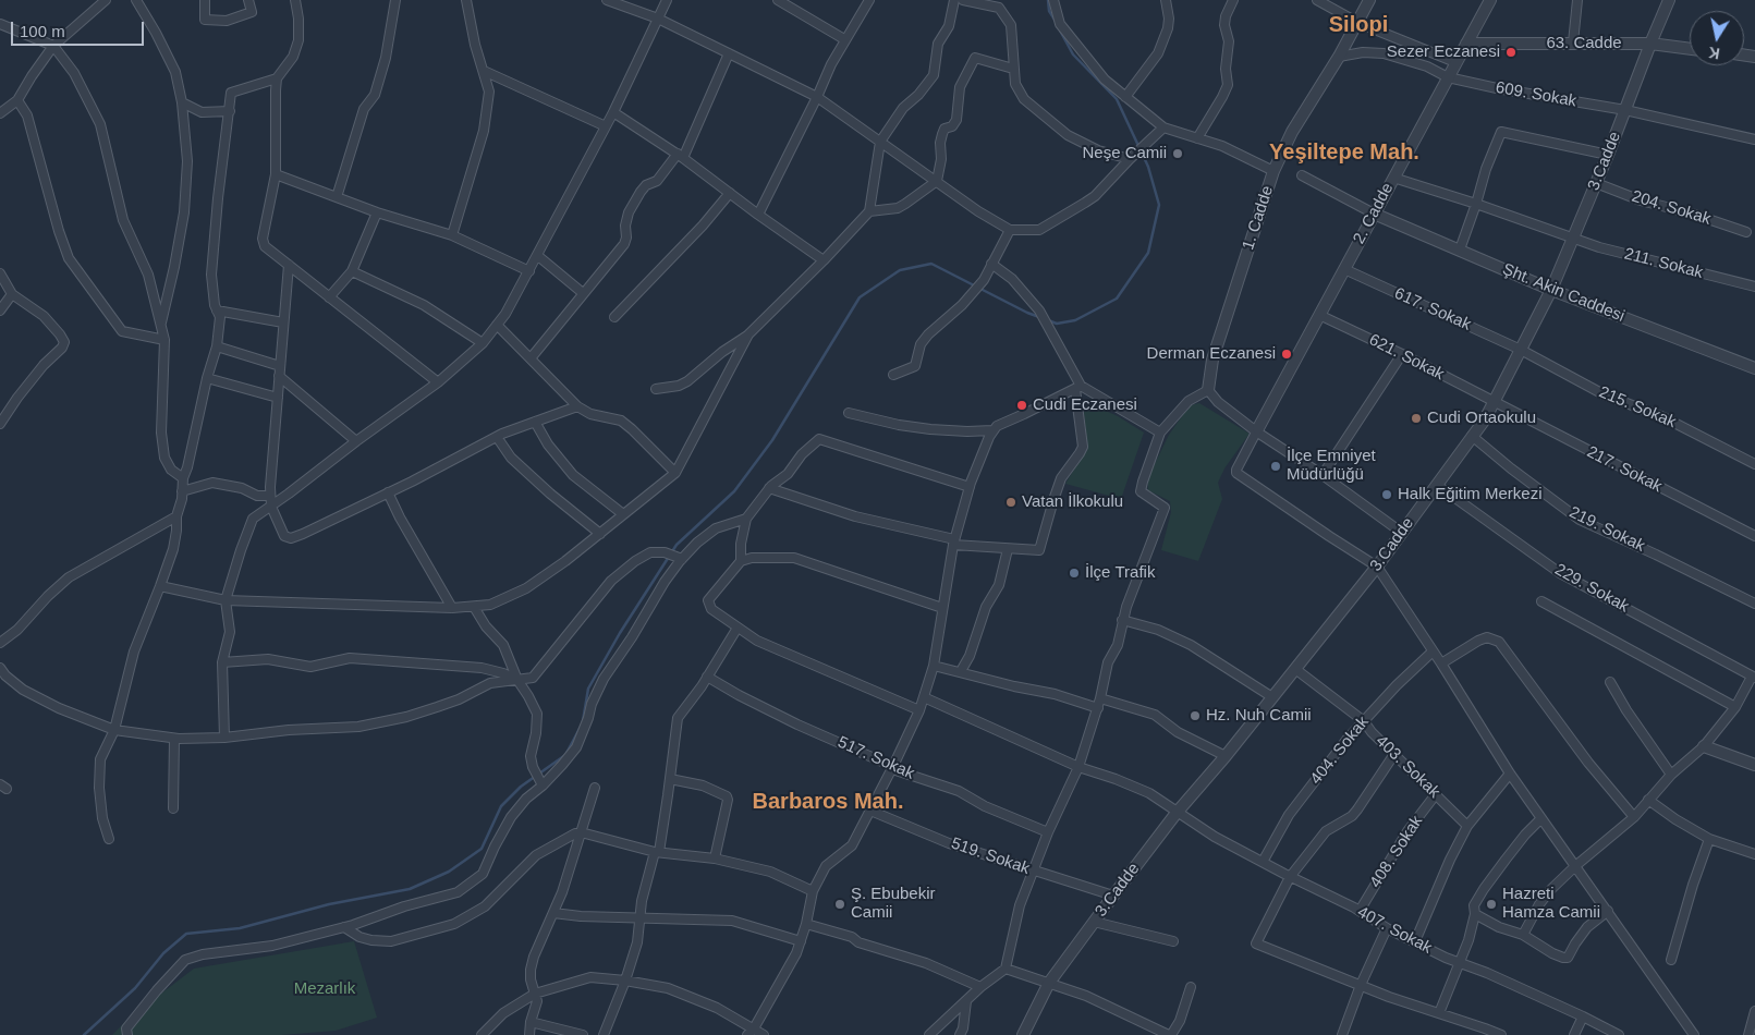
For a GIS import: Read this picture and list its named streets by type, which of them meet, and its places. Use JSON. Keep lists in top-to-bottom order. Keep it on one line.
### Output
{"streets":{"street":["63. Cadde","609. Sokak","3.Cadde","204. Sokak","2. Cadde","1. Cadde","211. Sokak","Şht. Akin Caddesi","617. Sokak","621. Sokak","215. Sokak","217. Sokak","219. Sokak","229. Sokak","404. Sokak","517. Sokak","403. Sokak","408. Sokak","519. Sokak","407. Sokak"]},"crossings":[["63. Cadde","3.Cadde"],["63. Cadde","2. Cadde"],["609. Sokak","3.Cadde"],["609. Sokak","2. Cadde"],["609. Sokak","1. Cadde"],["3.Cadde","204. Sokak"],["3.Cadde","211. Sokak"],["3.Cadde","Şht. Akin Caddesi"],["3.Cadde","617. Sokak"],["3.Cadde","621. Sokak"],["3.Cadde","215. Sokak"],["3.Cadde","217. Sokak"],["3.Cadde","219. Sokak"],["3.Cadde","229. Sokak"],["3.Cadde","403. Sokak"],["3.Cadde","519. Sokak"],["3.Cadde","407. Sokak"],["2. Cadde","211. Sokak"],["2. Cadde","Şht. Akin Caddesi"],["2. Cadde","617. Sokak"],["2. Cadde","621. Sokak"],["617. Sokak","215. Sokak"],["621. Sokak","217. Sokak"],["404. Sokak","403. Sokak"],["404. Sokak","407. Sokak"],["403. Sokak","408. Sokak"],["408. Sokak","407. Sokak"]],"districts":["Silopi","Yeşiltepe Mah.","Barbaros Mah."],"parks":["Mezarlık"],"places":["Sezer Eczanesi","Neşe Camii","Derman Eczanesi","Cudi Eczanesi","Cudi Ortaokulu","İlçe Emniyet Müdürlüğü","Halk Eğitim Merkezi","Vatan İlkokulu","İlçe Trafik","Hz. Nuh Camii","Ş. Ebubekir Camii","Hazreti Hamza Camii"],"scale_bar":"100 m","north":"bottom"}
